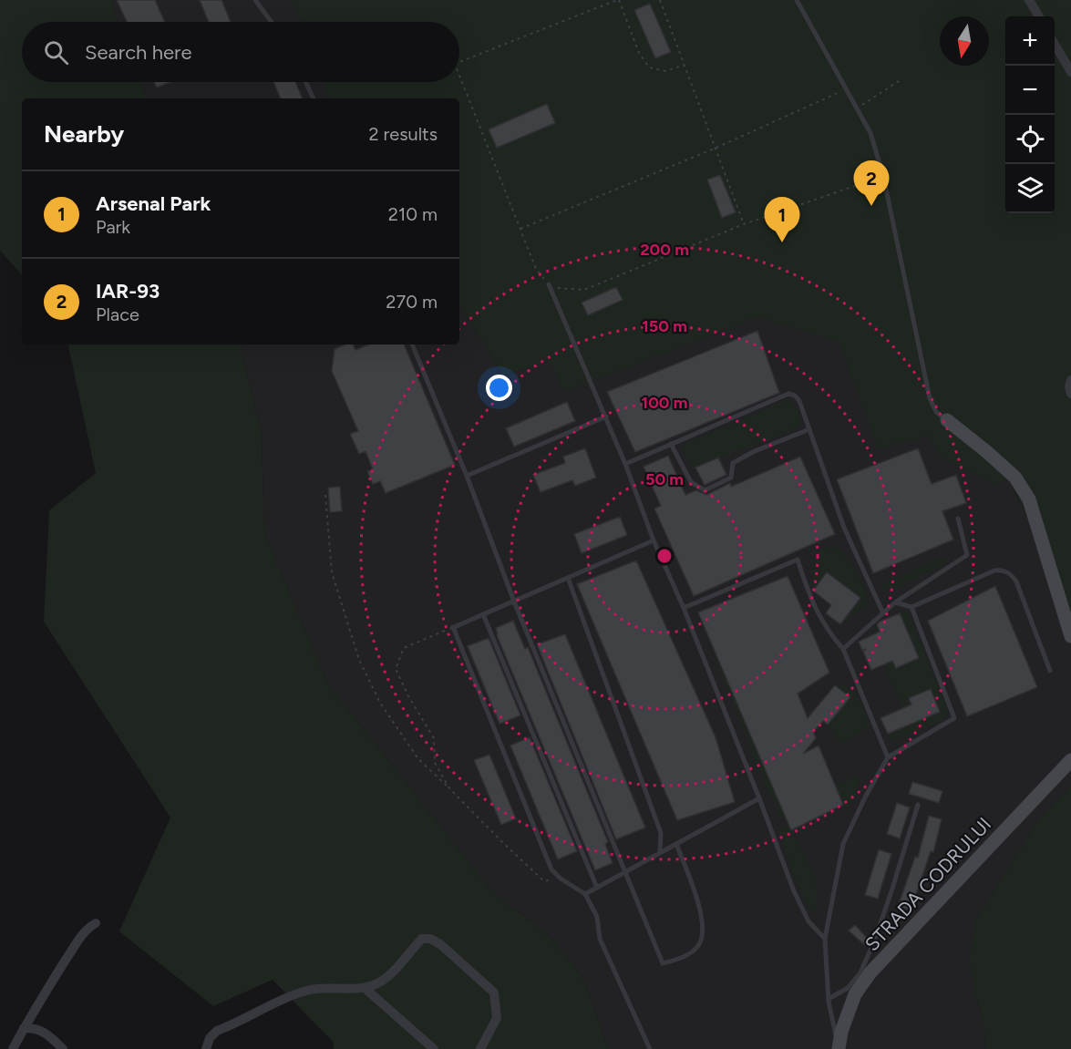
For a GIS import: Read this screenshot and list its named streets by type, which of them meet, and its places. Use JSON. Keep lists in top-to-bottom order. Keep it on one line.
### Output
{"streets":{"street":["STRADA CODRULUI"]},"north":"bottom","page":{"map_buttons":["+","−"],"search":"Search here","heading":["Nearby","2 results"],"pins":["2","1"],"list":[{"mark":"1","name":"Arsenal Park","note":"Park","value":"210 m"},{"mark":"2","name":"IAR-93","note":"Place","value":"270 m"}]},"rings":["200 m","150 m","100 m","50 m"]}
